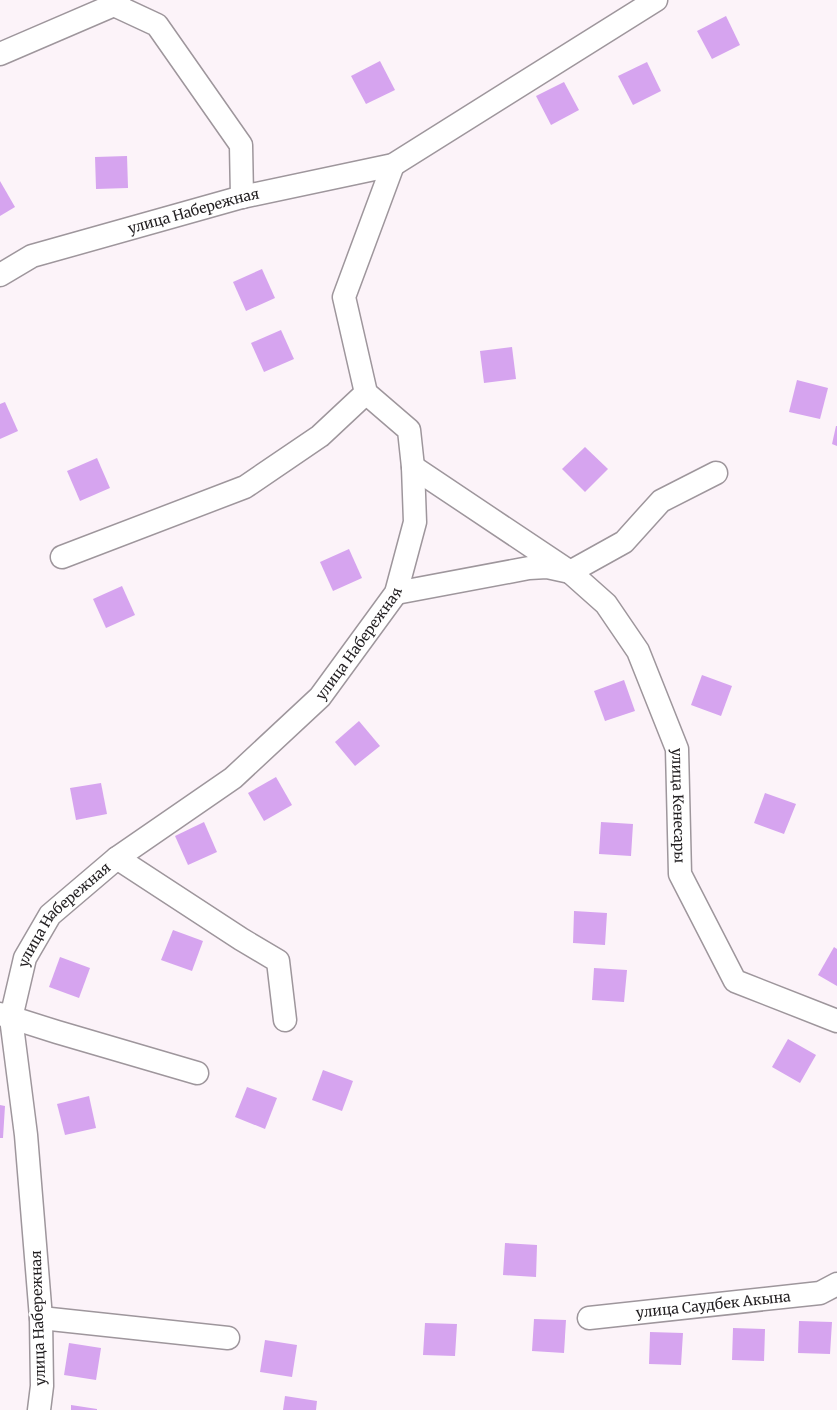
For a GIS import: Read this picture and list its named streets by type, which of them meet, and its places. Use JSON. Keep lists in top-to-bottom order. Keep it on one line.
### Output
{"streets":{"street":["улица Набережная","улица Кенесары","улица Саудбек Акына"]},"crossings":[["улица Набережная","улица Кенесары"]]}
